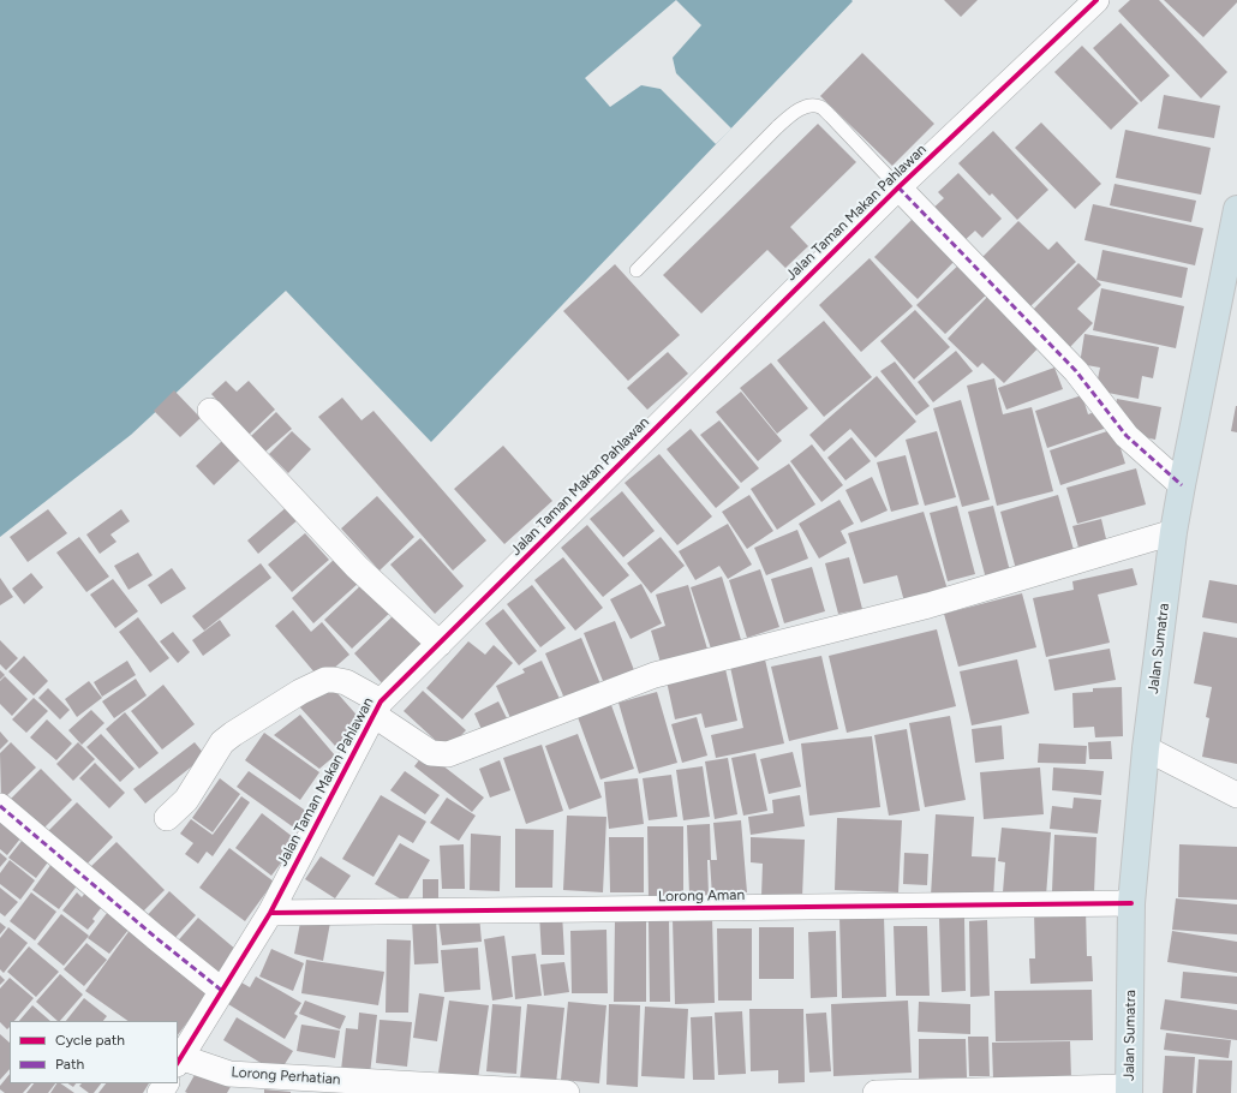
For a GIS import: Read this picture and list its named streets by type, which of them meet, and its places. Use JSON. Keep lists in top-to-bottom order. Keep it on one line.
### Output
{"streets":{"highway":["Jalan Sumatra"],"street":["Jalan Taman Makan Pahlawan","Lorong Aman","Lorong Perhatian"]},"crossings":[["Jalan Taman Makan Pahlawan","Lorong Aman"],["Jalan Taman Makan Pahlawan","Lorong Perhatian"],["Jalan Sumatra","Lorong Aman"]],"legend":["Cycle path","Path"]}
